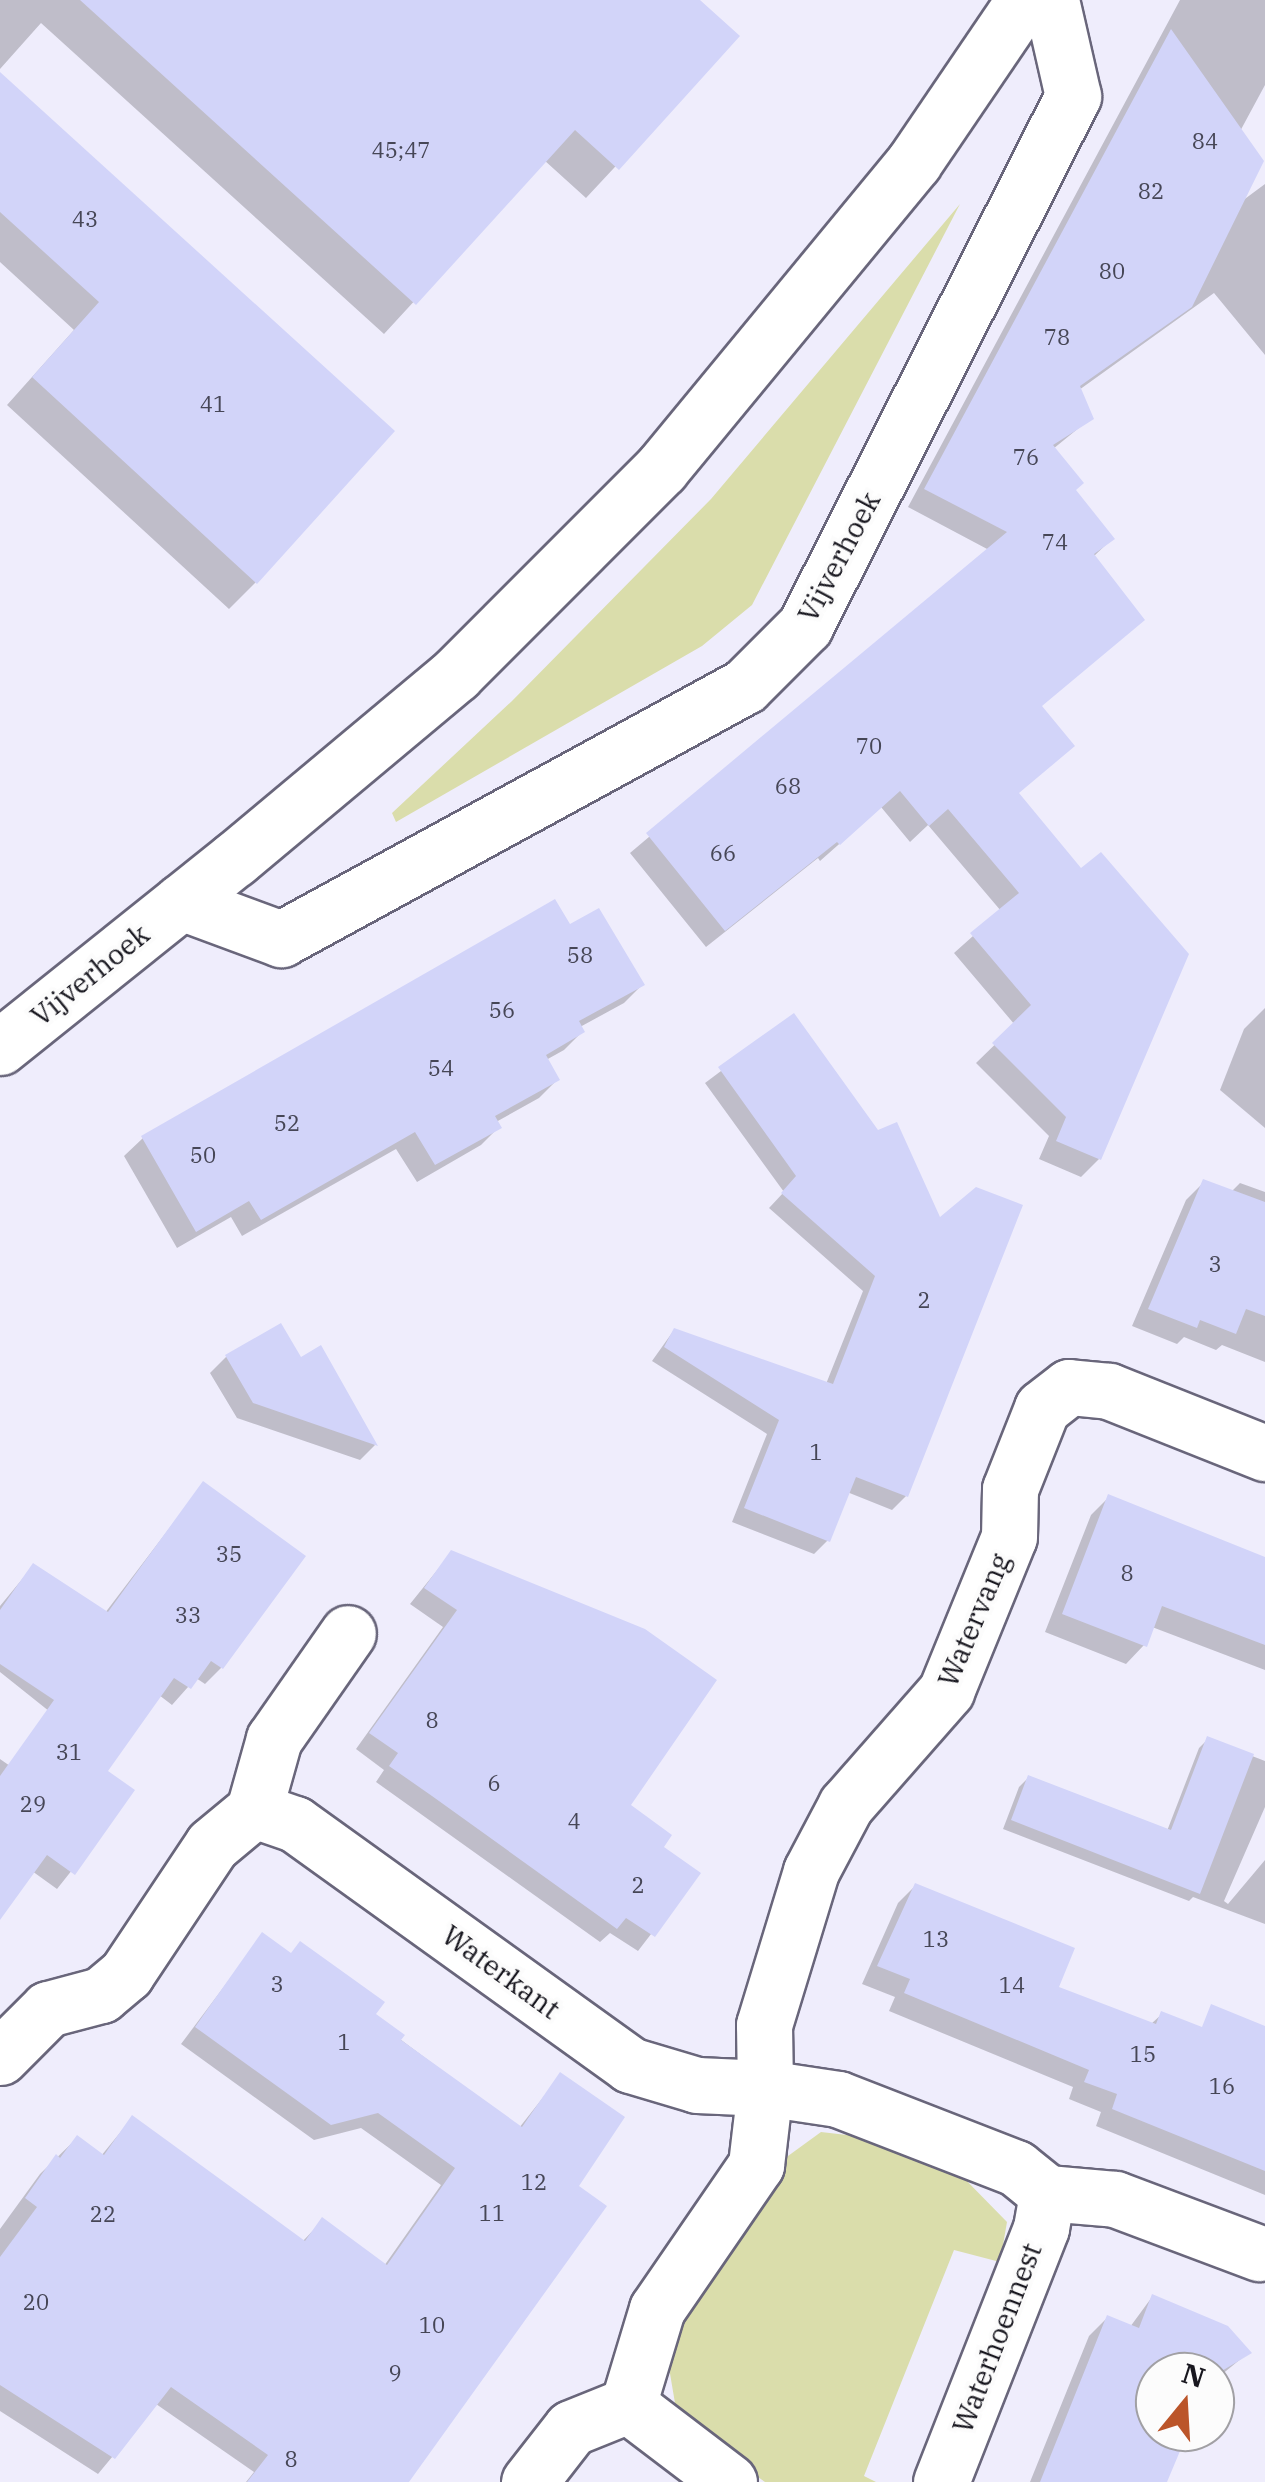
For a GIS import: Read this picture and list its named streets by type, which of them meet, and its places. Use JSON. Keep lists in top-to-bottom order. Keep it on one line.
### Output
{"streets":{"street":["Vijverhoek","Watervang","Waterkant","Waterhoennest"]},"crossings":[["Watervang","Waterkant"]],"house_numbers":["84","45;47","82","43","80","78","41","76","74","70","68","66","58","56","54","52","50","3","2","1","35","8","33","8","31","6","29","4","2","13","3","14","1","15","16","12","11","22","20","10","9","8"],"north":"top"}
